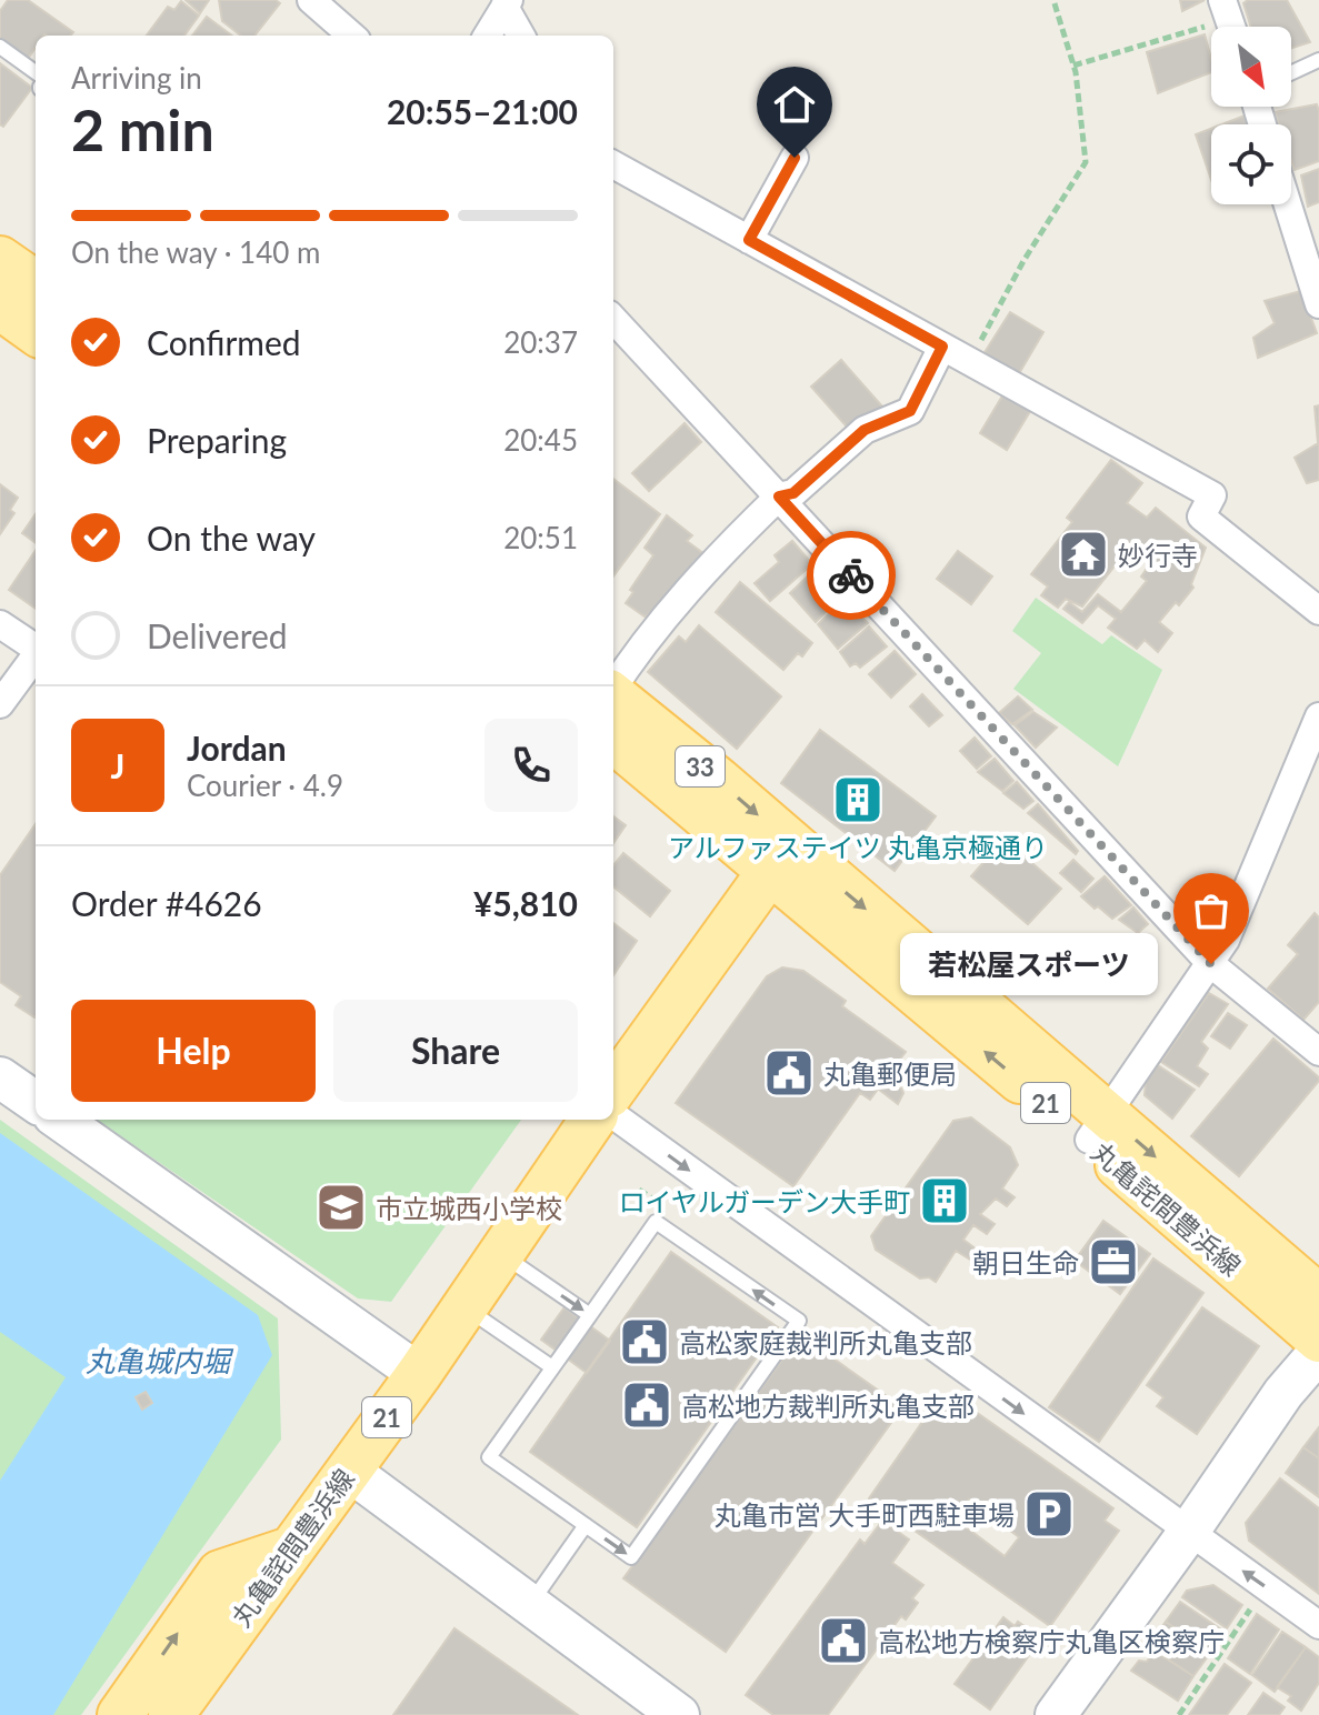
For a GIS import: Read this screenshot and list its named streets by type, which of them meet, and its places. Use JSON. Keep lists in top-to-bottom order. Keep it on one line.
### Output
{"streets":{"main road":["33","21","丸亀詫間豊浜線"]},"crossings":[["33","丸亀詫間豊浜線"]],"water":["丸亀城内堀"],"places":{"temple":["妙行寺"],"building":["アルファステイツ 丸亀京極通り","ロイヤルガーデン大手町"],"other":["若松屋スポーツ"],"public building":["丸亀郵便局","高松家庭裁判所丸亀支部","高松地方裁判所丸亀支部","高松地方検察庁丸亀区検察庁"],"school or university":["市立城西小学校"],"office":["朝日生命"],"parking":["丸亀市営 大手町西駐車場"]},"north":"bottom right","page":{"heading":["2 min","Arriving in","20:55–21:00"],"panel":["Jordan","Courier · 4.9","Order #4626","¥5,810"],"bar":"On the way · 140 m","list":[["Confirmed","20:37"],["Preparing","20:45"],["On the way","20:51"],"Delivered"],"round":"J","bubble":"若松屋スポーツ","buttons":["Help","Share"]}}
